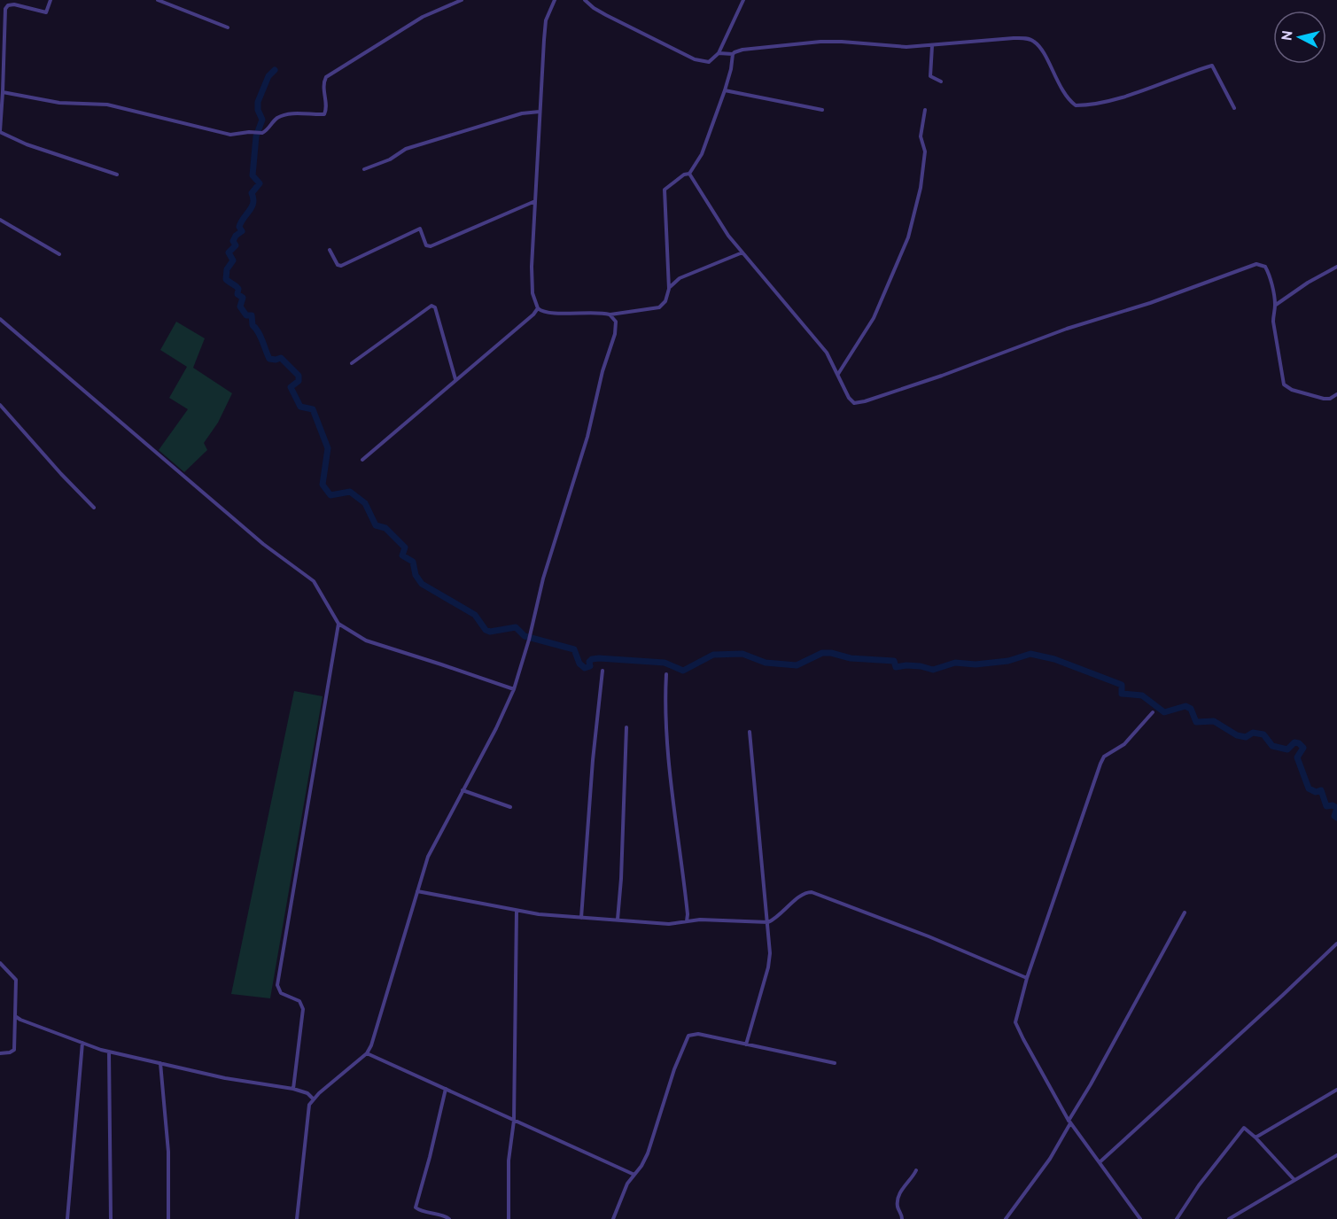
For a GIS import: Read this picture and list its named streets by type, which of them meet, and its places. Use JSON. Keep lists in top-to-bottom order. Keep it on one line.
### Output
{"north":"left"}
